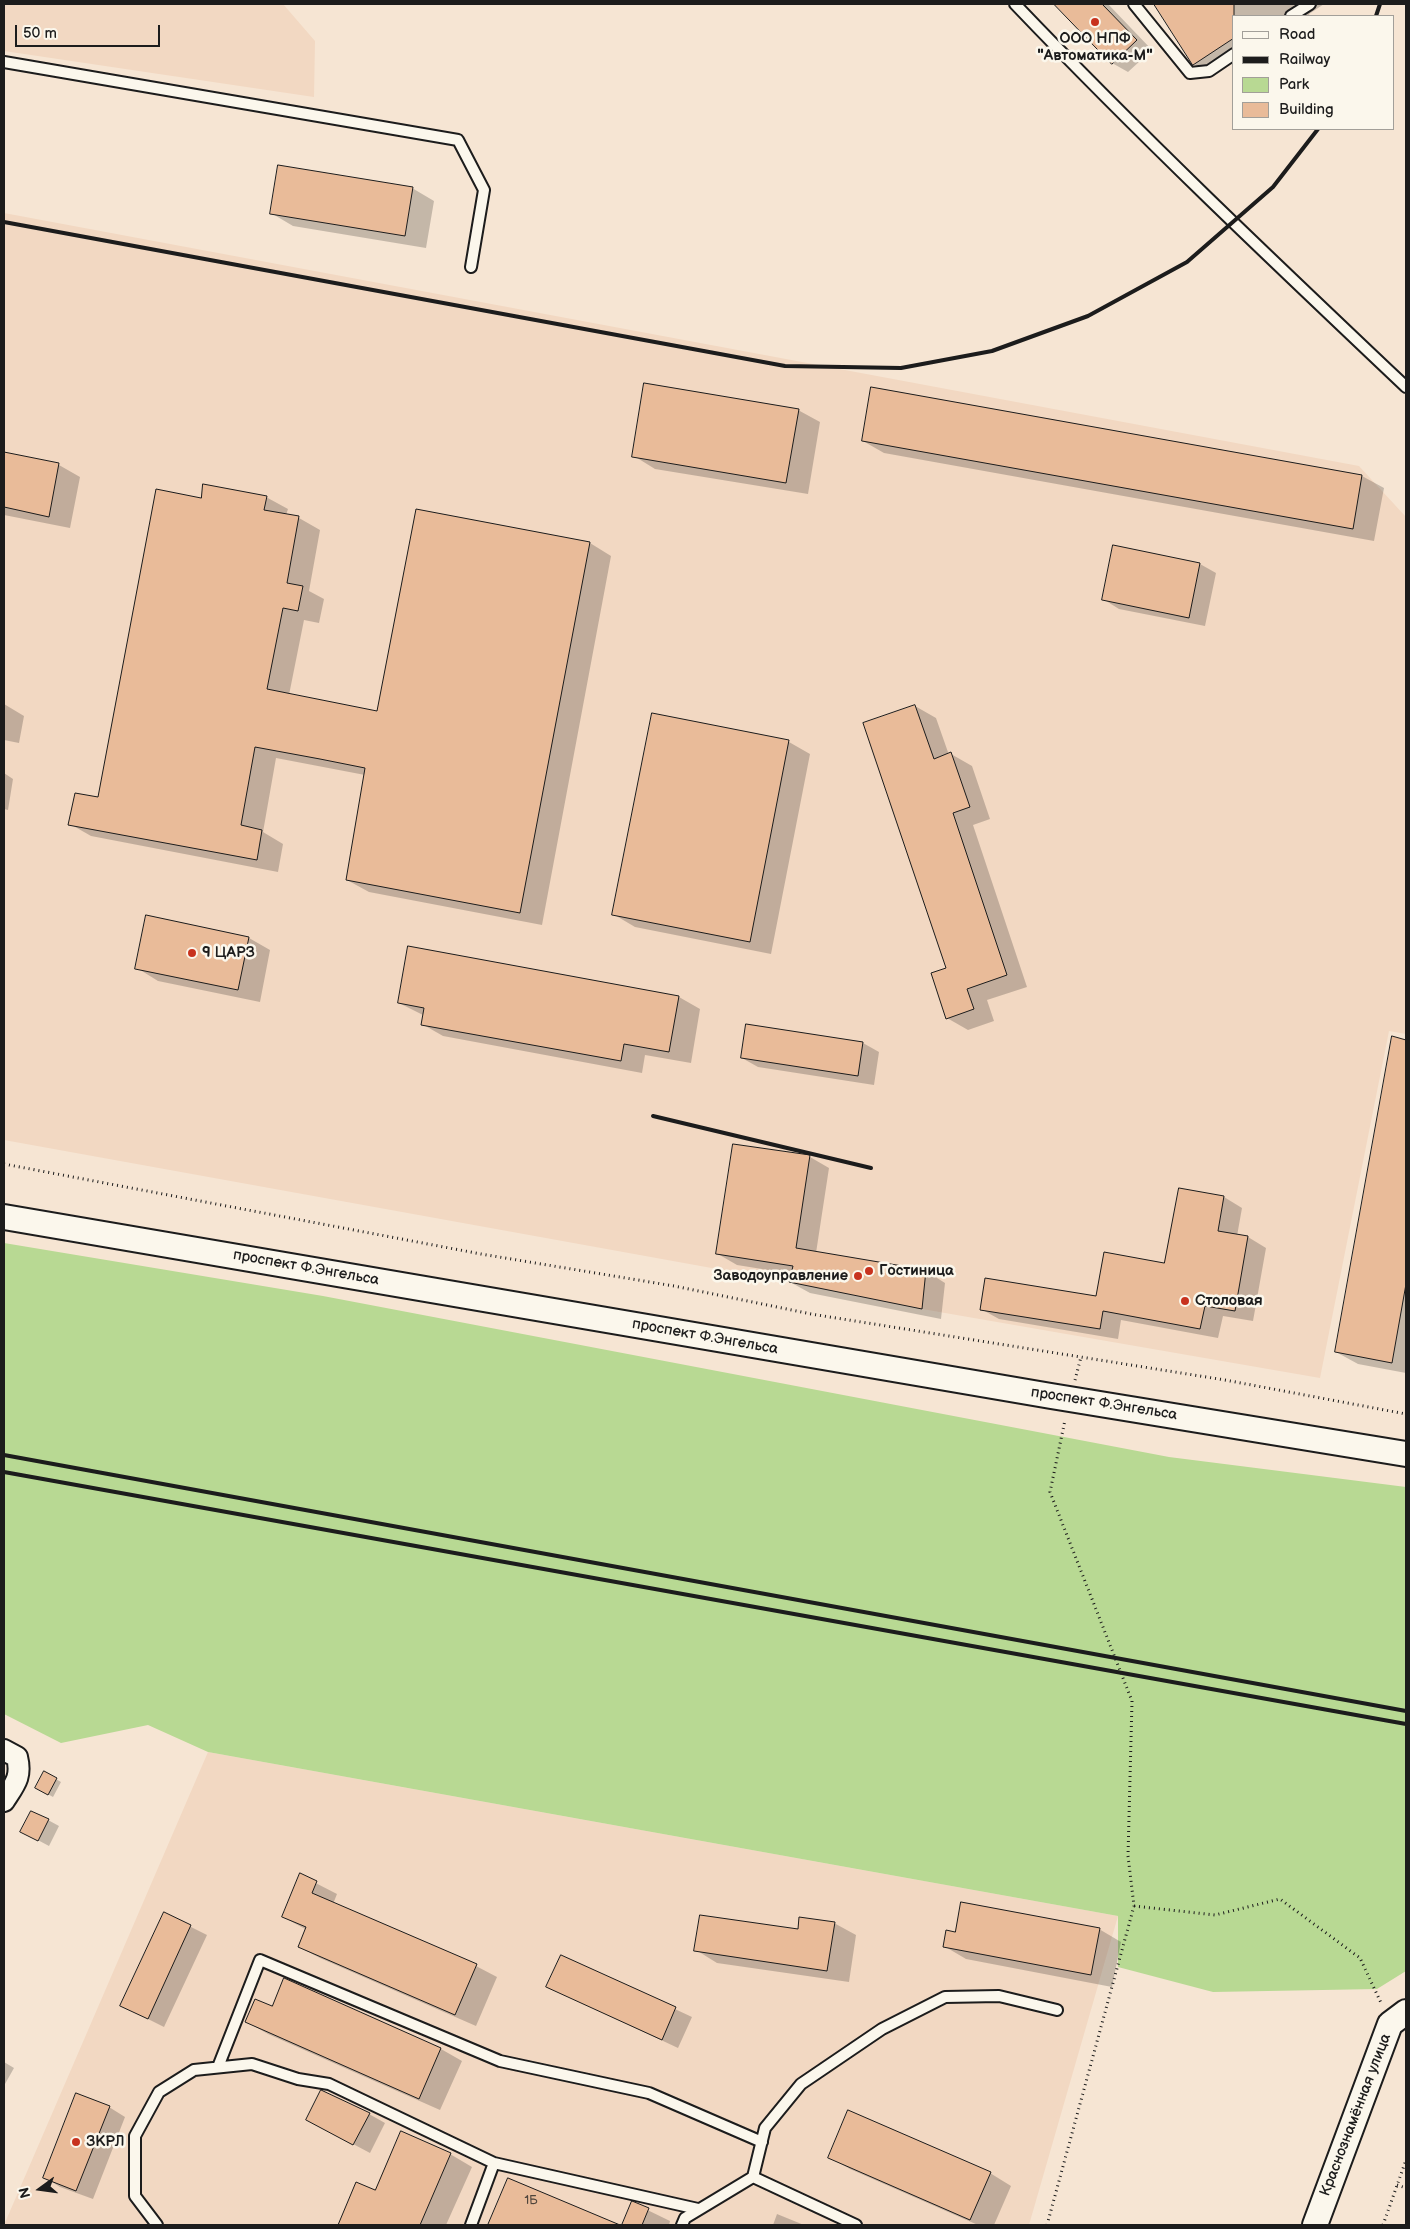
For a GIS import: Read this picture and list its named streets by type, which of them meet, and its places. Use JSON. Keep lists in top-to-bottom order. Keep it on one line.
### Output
{"streets":{"street":["проспект Ф.Энгельса","Краснознамённая улица"]},"places":["ООО НПФ \"Автоматика-М\"","9 ЦАРЗ","Гостиница","Заводоуправление","Столовая","ЗКРЛ"],"house_numbers":["1Б"],"legend":["Road","Railway","Park","Building"],"scale_bar":"50 m","north":"left"}
